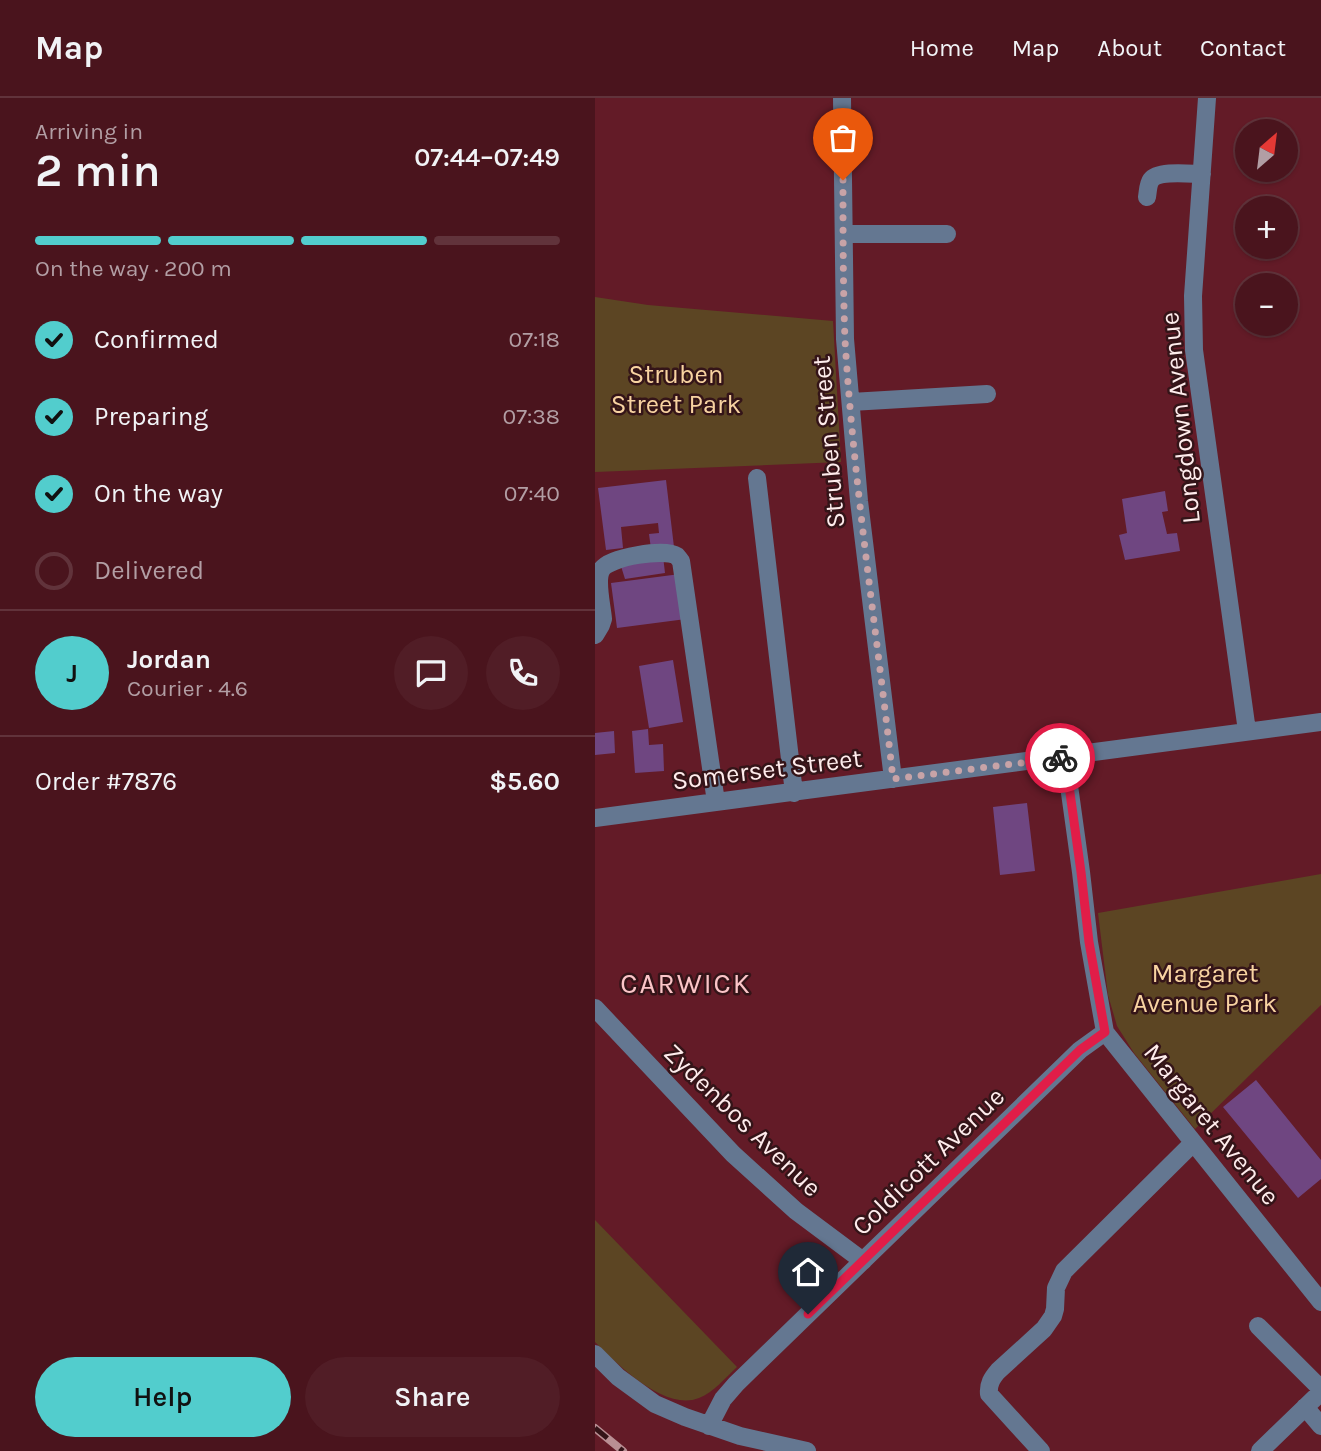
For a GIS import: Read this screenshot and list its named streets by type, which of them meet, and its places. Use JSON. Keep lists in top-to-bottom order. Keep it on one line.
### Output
{"streets":{"street":["Longdown Avenue","Struben Street","Somerset Street","Zydenbos Avenue","Margaret Avenue","Coldicott Avenue"]},"crossings":[["Longdown Avenue","Somerset Street"],["Struben Street","Somerset Street"],["Somerset Street","Margaret Avenue"],["Zydenbos Avenue","Coldicott Avenue"],["Margaret Avenue","Coldicott Avenue"]],"districts":["CARWICK"],"parks":["Struben Street Park","Margaret Avenue Park"],"north":"top right","page":{"header":"Map","nav":["Home","Map","About","Contact"],"heading":["2 min","Arriving in","07:44–07:49"],"panel":["Jordan","Courier · 4.6","Order #7876","$5.60"],"map_buttons":["+","−"],"bar":"On the way · 200 m","list":[["Confirmed","07:18"],["Preparing","07:38"],["On the way","07:40"],"Delivered"],"round":"J","buttons":["Help","Share"]}}
